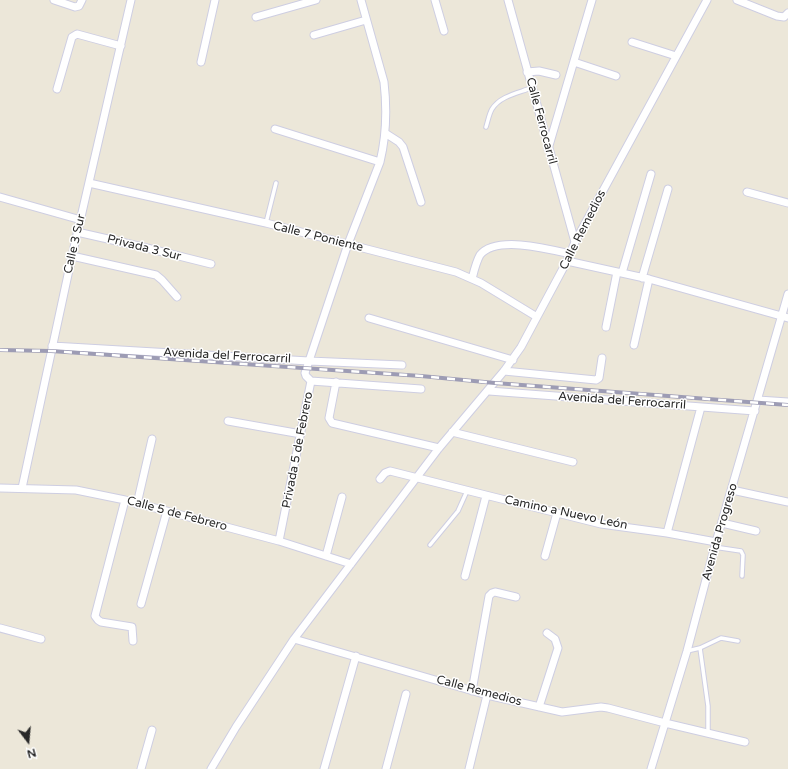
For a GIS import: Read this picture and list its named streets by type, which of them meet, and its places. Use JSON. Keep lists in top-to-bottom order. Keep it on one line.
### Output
{"streets":{"street":["Calle Ferrocarril","Calle Remedios","Calle 7 Poniente","Calle 3 Sur","Privada 3 Sur","Avenida del Ferrocarril","Privada 5 de Febrero","Camino a Nuevo León","Calle 5 de Febrero","Avenida Progreso"]},"crossings":[["Calle Ferrocarril","Calle Remedios"],["Calle Remedios","Calle 7 Poniente"],["Calle Remedios","Avenida del Ferrocarril"],["Calle Remedios","Camino a Nuevo León"],["Calle Remedios","Calle 5 de Febrero"],["Calle Remedios","Avenida Progreso"],["Calle 7 Poniente","Calle 3 Sur"],["Calle 3 Sur","Privada 3 Sur"],["Calle 3 Sur","Avenida del Ferrocarril"],["Calle 3 Sur","Calle 5 de Febrero"],["Avenida del Ferrocarril","Privada 5 de Febrero"],["Avenida del Ferrocarril","Avenida Progreso"],["Privada 5 de Febrero","Calle 5 de Febrero"],["Camino a Nuevo León","Avenida Progreso"]],"north":"bottom"}
